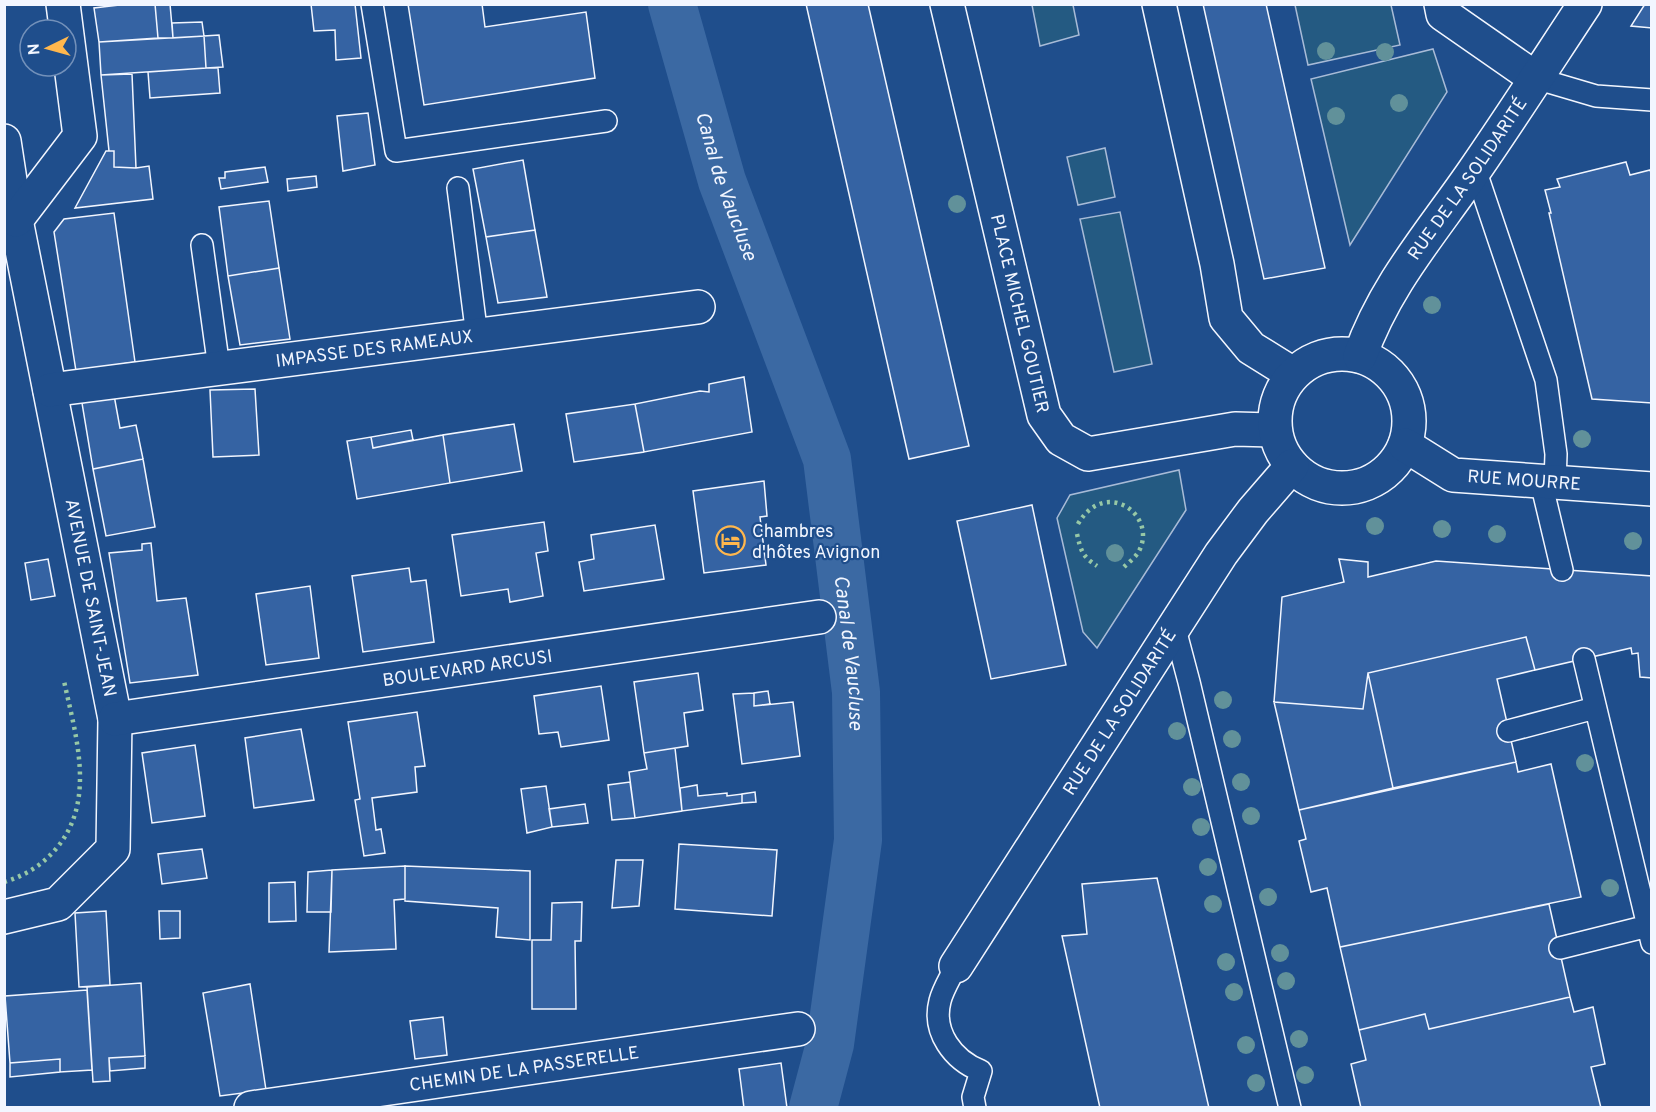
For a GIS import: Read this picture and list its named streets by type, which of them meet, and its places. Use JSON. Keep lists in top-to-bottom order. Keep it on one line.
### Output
{"streets":{"street":["RUE DE LA SOLIDARITÉ","PLACE MICHEL GOUTIER","IMPASSE DES RAMEAUX","RUE MOURRE","AVENUE DE SAINT-JEAN","BOULEVARD ARCUSI","CHEMIN DE LA PASSERELLE"]},"crossings":[["RUE DE LA SOLIDARITÉ","PLACE MICHEL GOUTIER"],["RUE DE LA SOLIDARITÉ","RUE MOURRE"],["PLACE MICHEL GOUTIER","RUE MOURRE"],["IMPASSE DES RAMEAUX","AVENUE DE SAINT-JEAN"],["AVENUE DE SAINT-JEAN","BOULEVARD ARCUSI"]],"water":["Canal de Vaucluse"],"places":{"hotel":["Chambres d'hôtes Avignon"]},"north":"left"}
